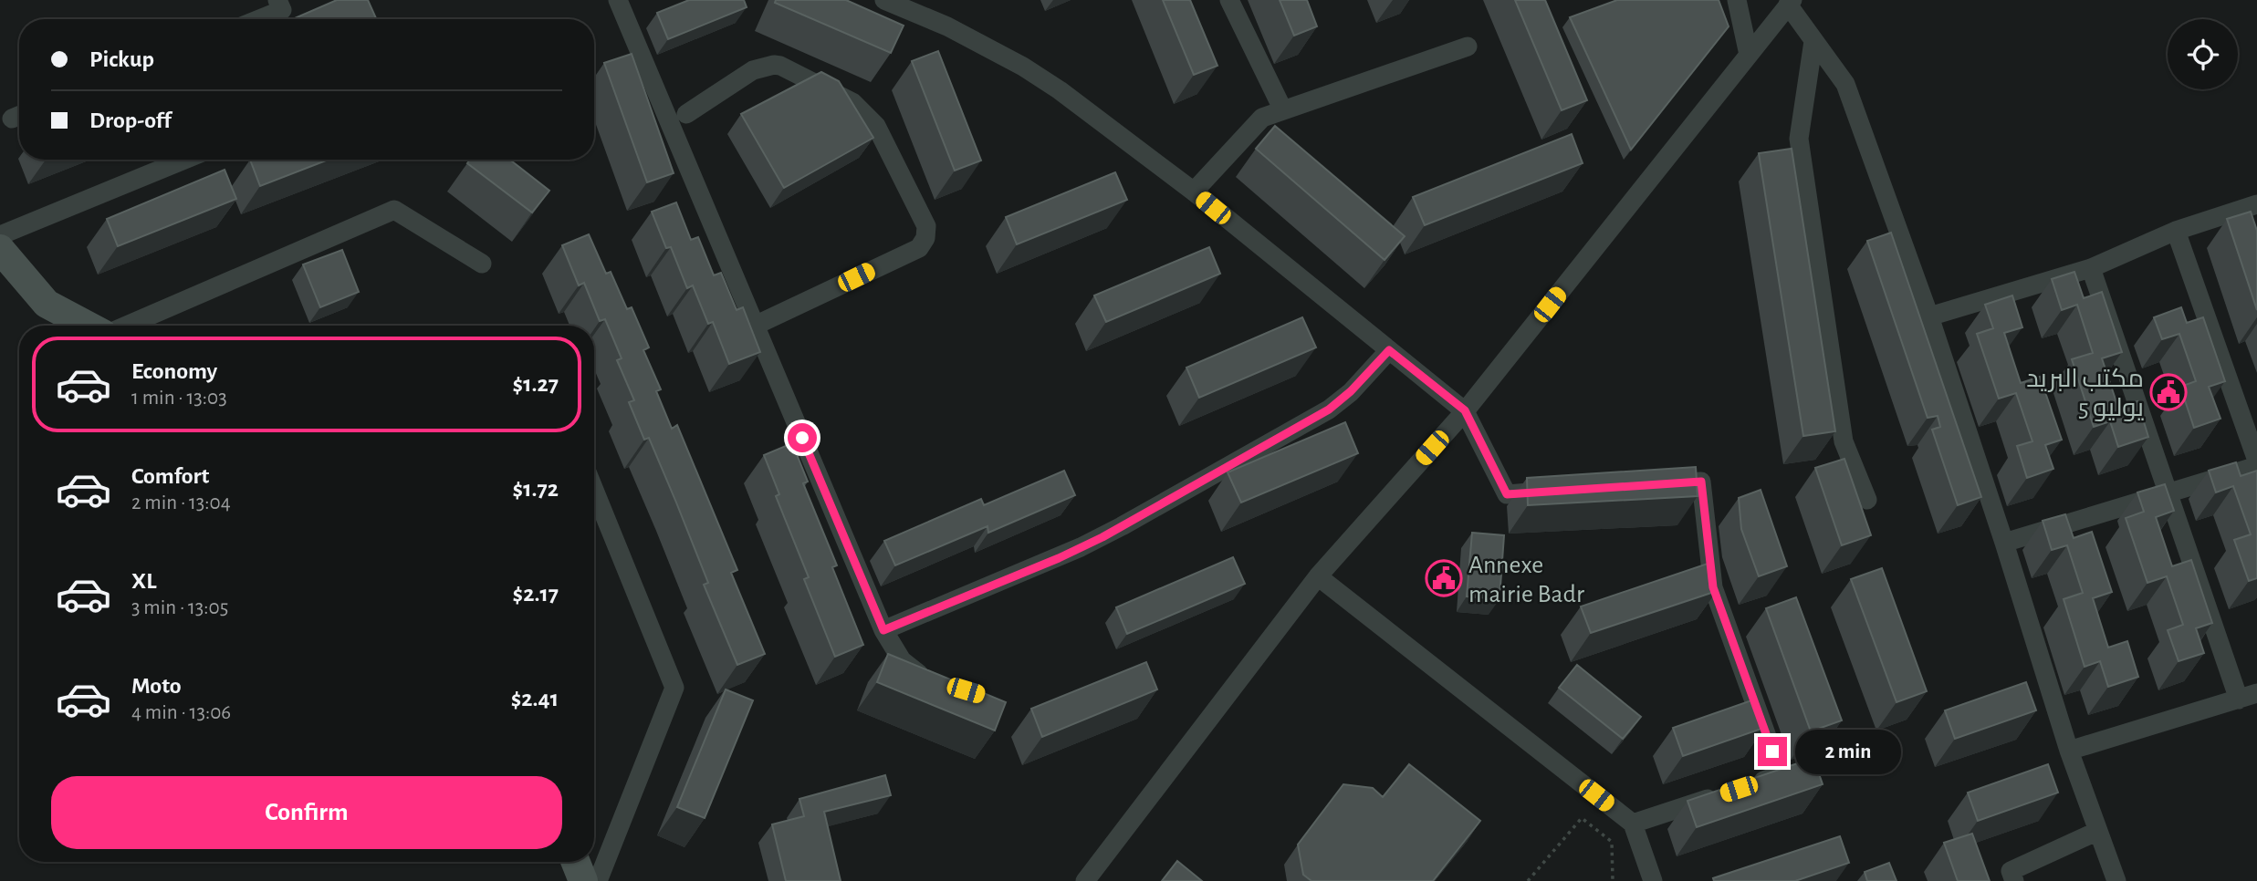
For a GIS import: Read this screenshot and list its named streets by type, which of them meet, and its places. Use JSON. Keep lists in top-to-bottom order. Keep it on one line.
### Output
{"places":{"public building":["مكتب البريد 5 يوليو","Annexe mairie Badr"]},"page":{"banner":["Pickup","Drop-off"],"list":[{"name":"Economy","note":"1 min · 13:03","value":"$1.27"},{"name":"Comfort","note":"2 min · 13:04","value":"$1.72"},{"name":"XL","note":"3 min · 13:05","value":"$2.17"},{"name":"Moto","note":"4 min · 13:06","value":"$2.41"}],"bubble":"2 min","buttons":"Confirm"}}
